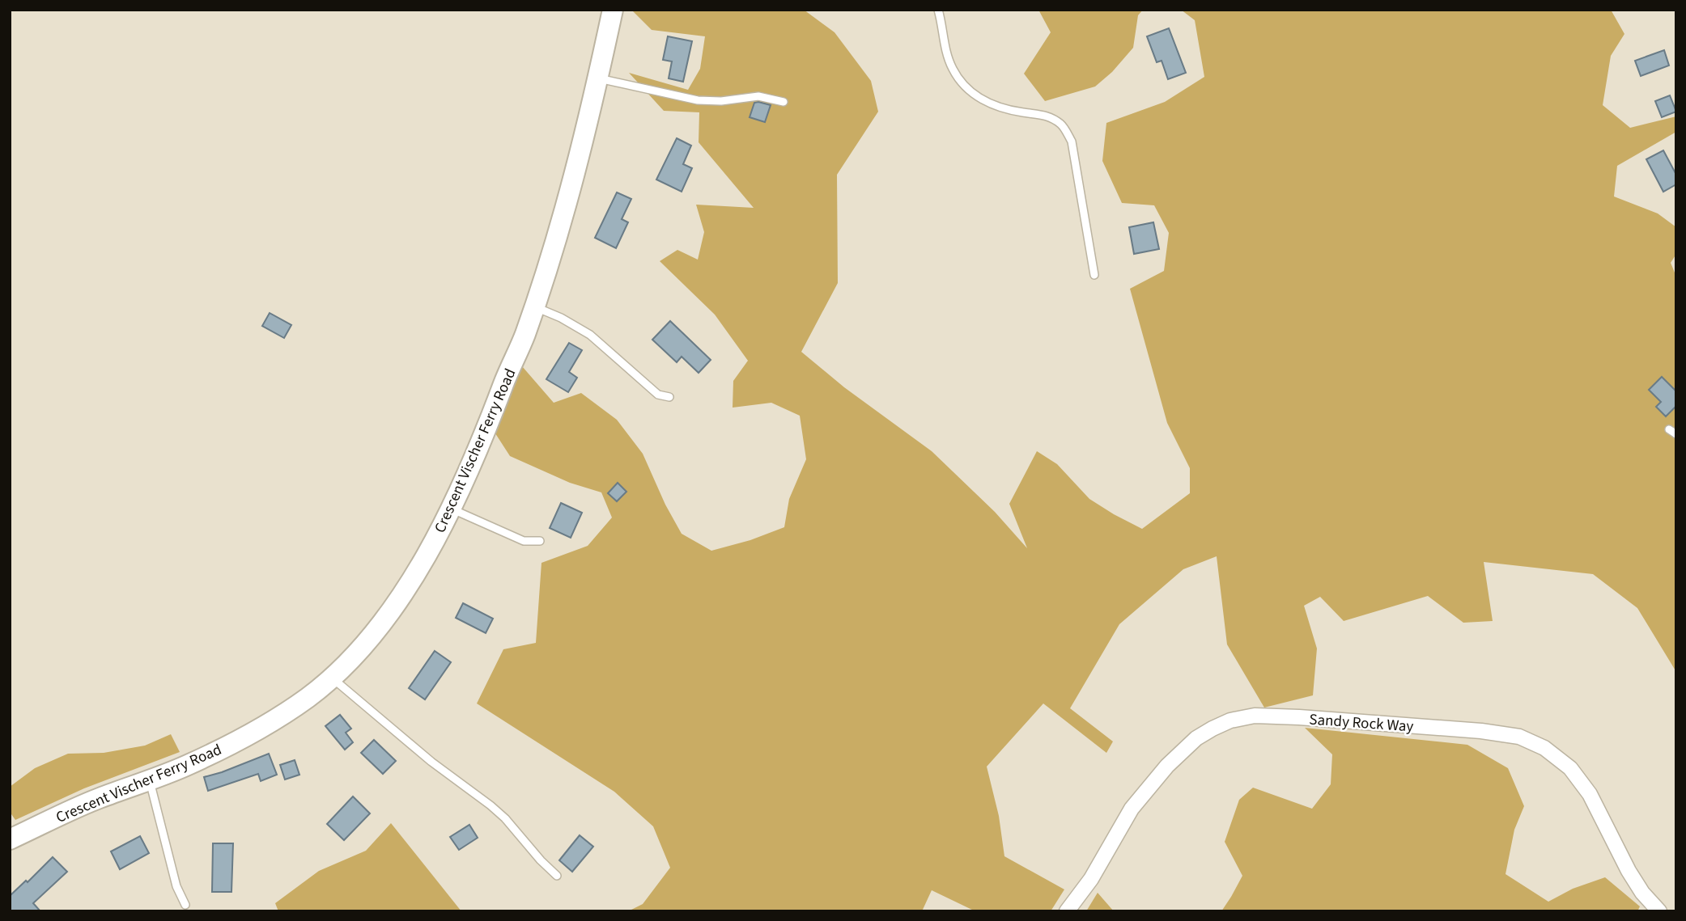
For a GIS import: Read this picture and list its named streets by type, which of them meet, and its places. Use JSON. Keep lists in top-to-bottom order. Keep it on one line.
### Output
{"streets":{"main road":["Crescent Vischer Ferry Road"],"street":["Sandy Rock Way"]}}
